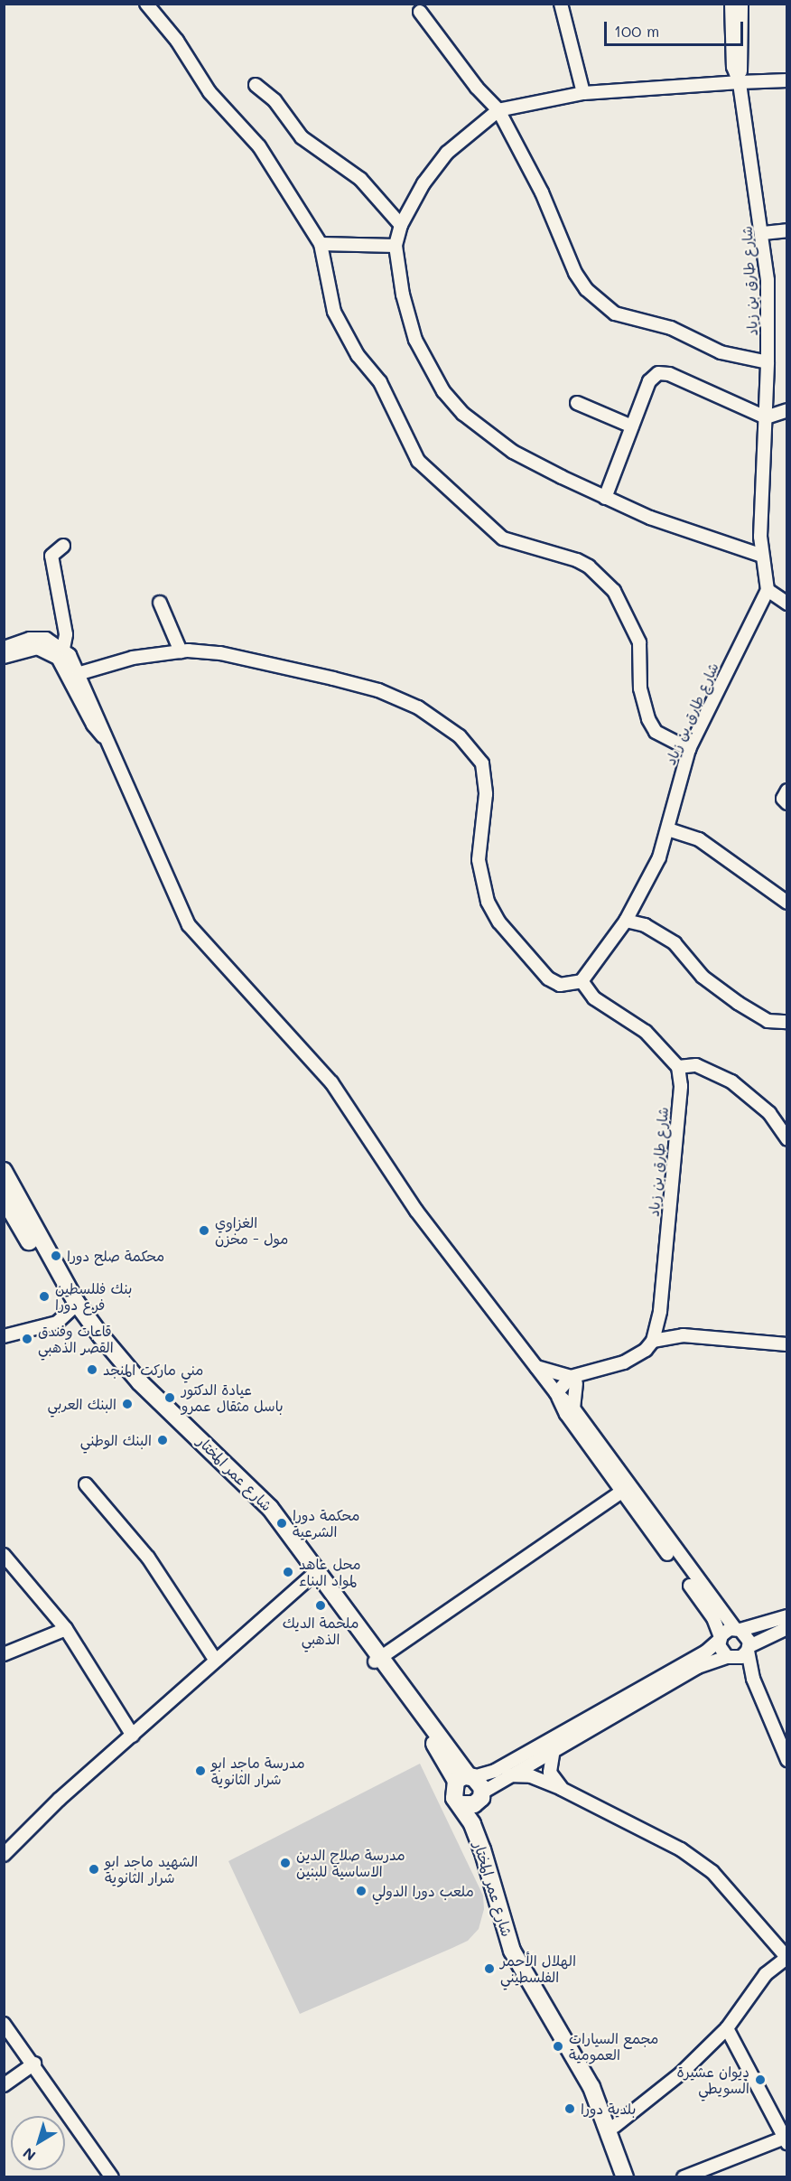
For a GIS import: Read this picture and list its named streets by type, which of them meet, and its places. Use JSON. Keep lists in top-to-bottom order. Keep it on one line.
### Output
{"streets":{"main road":["شارع عمر المختار"],"street":["شارع طارق بن زياد"]},"places":["الغزاوي مول - مخزن","محكمة صلح دورا","بنك فللسطين فرع دورا","قاعات وفندق القصر الذهبي","مني ماركت المنجد","عيادة الدكتور باسل مثقال عمرو","البنك العربي","البنك الوطني","محكمة دورا الشرعية","محل عاهد لمواد البناء","ملحمة الديك الذهبي","مدرسة ماجد ابو شرار الثانوية","مدرسة صلاح الدين الاساسية للبنين","الشهيد ماجد ابو شرار الثانوية","ملعب دورا الدولي","الهلال الأحمر الفلسطيني","مجمع السيارات العمومية","ديوان عشيرة السويطي","بلدية دورا"],"scale_bar":"100 m","north":"bottom left"}
